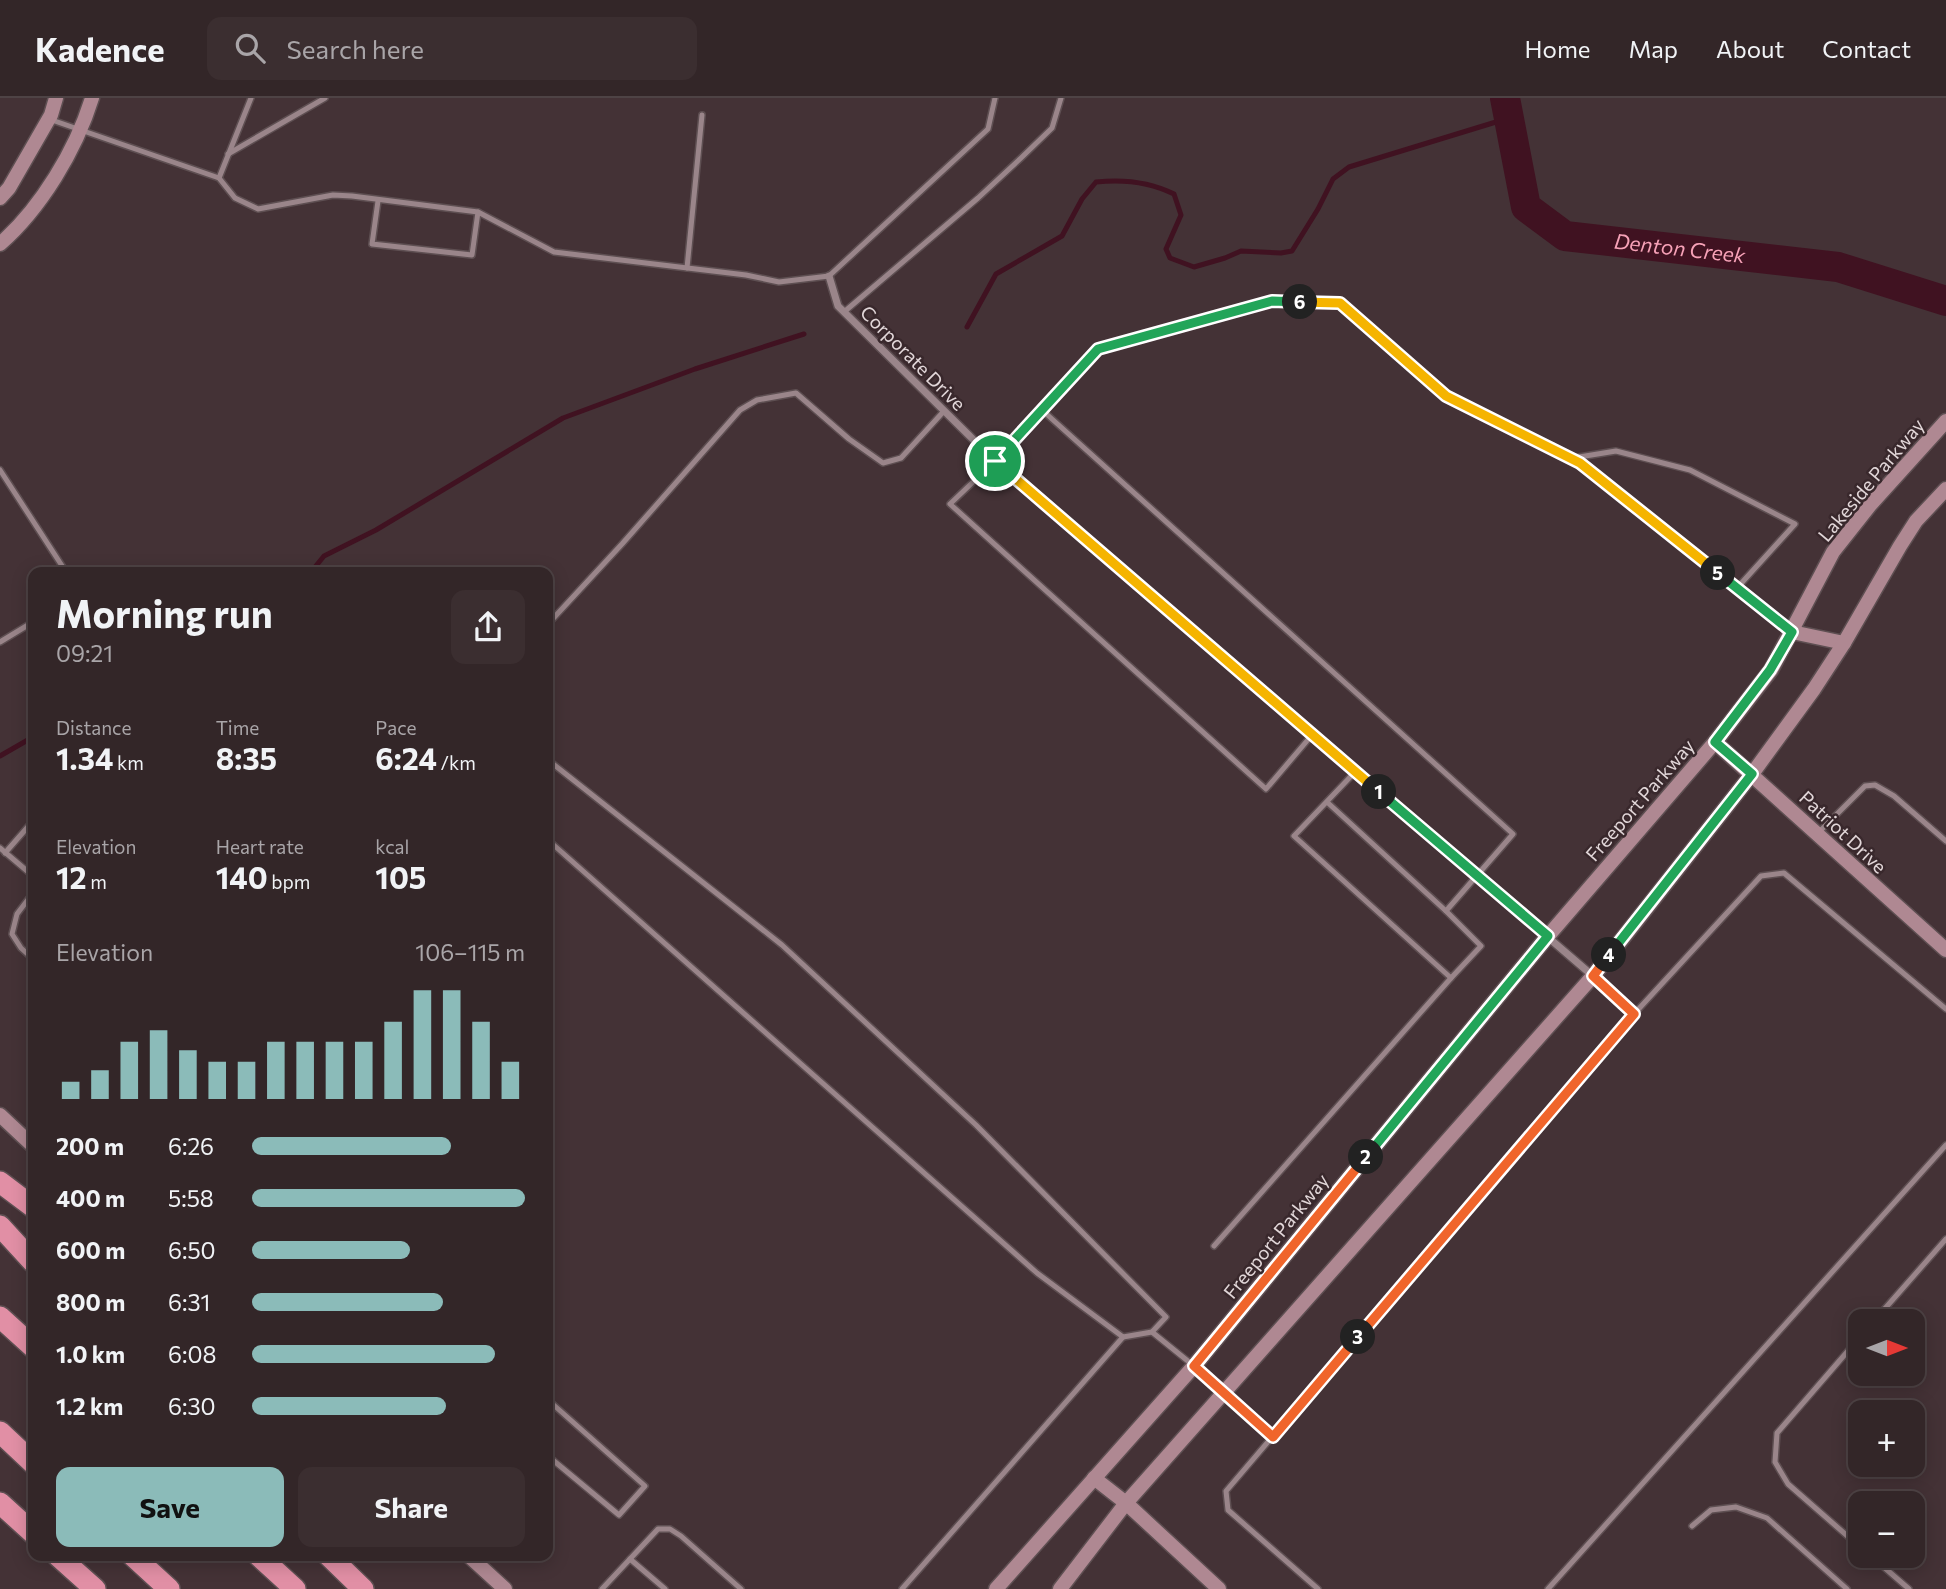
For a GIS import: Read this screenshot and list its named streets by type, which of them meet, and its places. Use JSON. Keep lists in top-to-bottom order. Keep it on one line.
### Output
{"streets":{"main road":["Lakeside Parkway","Freeport Parkway","Patriot Drive"],"street":["Corporate Drive"]},"crossings":[["Corporate Drive","Freeport Parkway"],["Lakeside Parkway","Freeport Parkway"],["Lakeside Parkway","Patriot Drive"],["Freeport Parkway","Patriot Drive"]],"water":["Denton Creek"],"north":"right","page":{"header":"Kadence","search":"Search here","nav":["Home","Map","About","Contact"],"pins":["6","5","1","4","2","3"],"heading":["Morning run","09:21"],"stats":[["Distance","1.34 km"],["Time","8:35"],["Pace","6:24 /km"],["Elevation","12 m"],["Heart rate","140 bpm"],["kcal","105"]],"chart":["Elevation","106–115 m"],"list":[{"name":"200 m","note":"6:26"},{"name":"400 m","note":"5:58"},{"name":"600 m","note":"6:50"},{"name":"800 m","note":"6:31"},{"name":"1.0 km","note":"6:08"},{"name":"1.2 km","note":"6:30"}],"map_buttons":["+","−"],"buttons":["Save","Share"]}}
